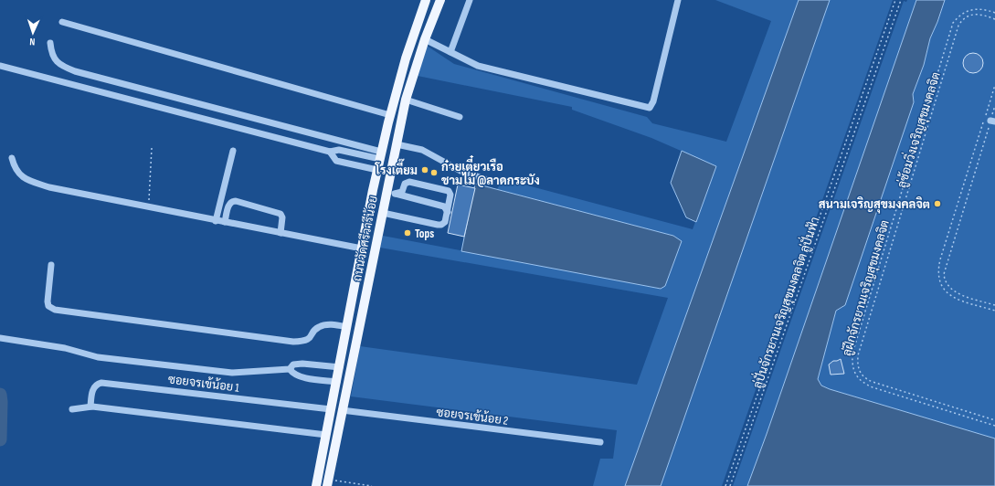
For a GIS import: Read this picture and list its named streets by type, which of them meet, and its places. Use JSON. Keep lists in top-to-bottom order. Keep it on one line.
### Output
{"streets":{"main road":["ถนนวัดศรีวารีน้อย"],"street":["ซอยจรเข้น้อย 1","ซอยจรเข้น้อย 2"],"path":["ลู่ซ้อมวิ่งเจริญสุขมงคลจิต","ลู่ฝึกจักรยานเจริญสุขมงคลจิต","ลู่ปั่นจักรยานเจริญสุขมงคลจิต ลู่ปั่นฟ้า"]},"crossings":[["ถนนวัดศรีวารีน้อย","ซอยจรเข้น้อย 1"],["ถนนวัดศรีวารีน้อย","ซอยจรเข้น้อย 2"]],"places":["โรงเตี๊ยม","ก๋วยเตี๋ยวเรือ ชามไม้ @ลาดกระบัง","สนามเจริญสุขมงคลจิต","Tops"],"north":"bottom"}
